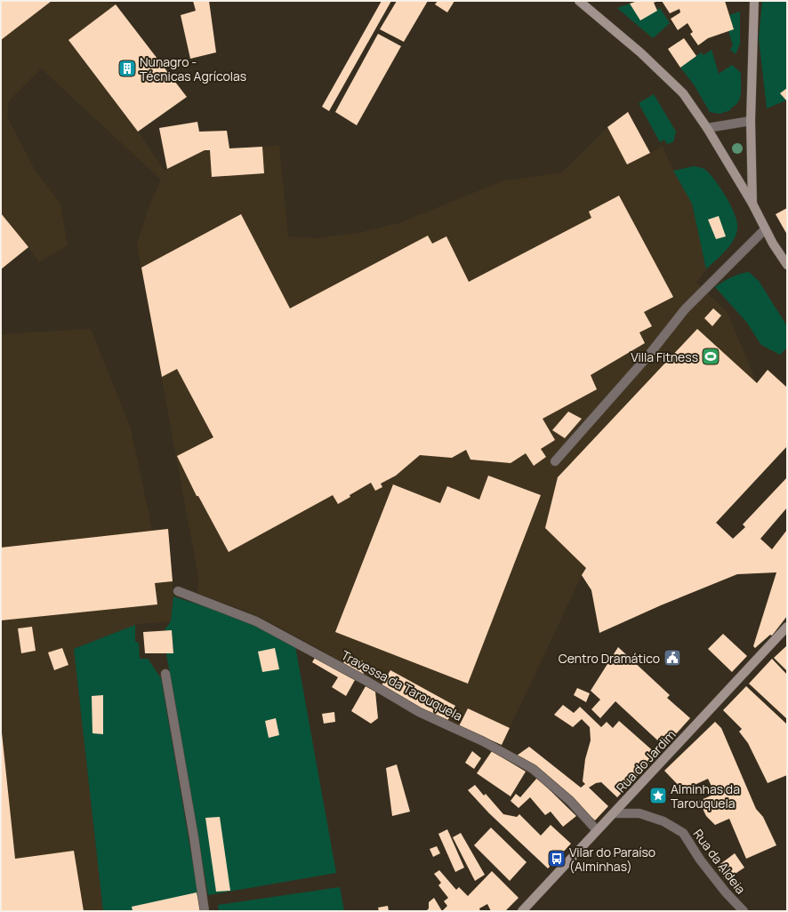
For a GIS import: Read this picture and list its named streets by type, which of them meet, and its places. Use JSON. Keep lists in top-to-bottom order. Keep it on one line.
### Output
{"streets":{"street":["Travessa da Tarouquela","Rua do Jardim","Rua da Aldeia"]},"crossings":[["Travessa da Tarouquela","Rua do Jardim"],["Rua do Jardim","Rua da Aldeia"]],"places":{"building":["Nunagro - Técnicas Agrícolas"],"sports":["Villa Fitness"],"public building":["Centro Dramático"],"place":["Alminhas da Tarouquela"],"bus stop":["Vilar do Paraíso (Alminhas)"]}}
